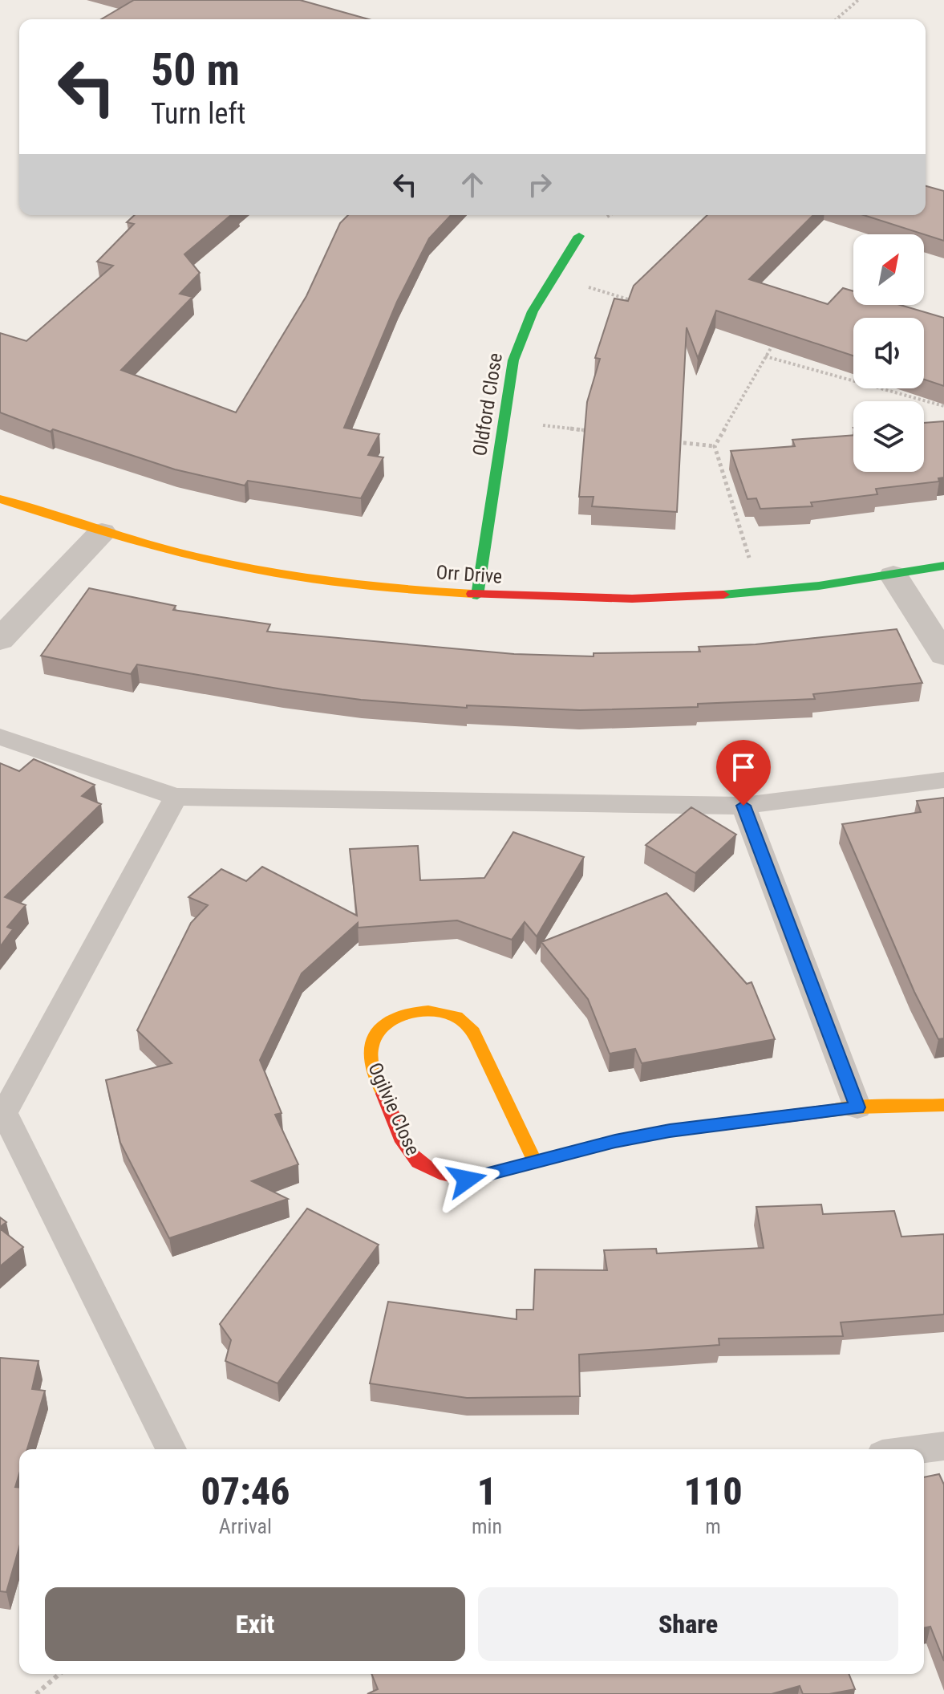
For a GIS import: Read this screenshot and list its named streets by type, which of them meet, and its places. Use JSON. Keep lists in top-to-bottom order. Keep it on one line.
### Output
{"streets":{"street":["Oldford Close","Orr Drive","Ogilvie Close"]},"crossings":[["Oldford Close","Orr Drive"]],"north":"top right","page":{"turn":["50 m","Turn left"],"eta":["07:46","Arrival","1","min","110","m"],"buttons":["Exit","Share"]}}
